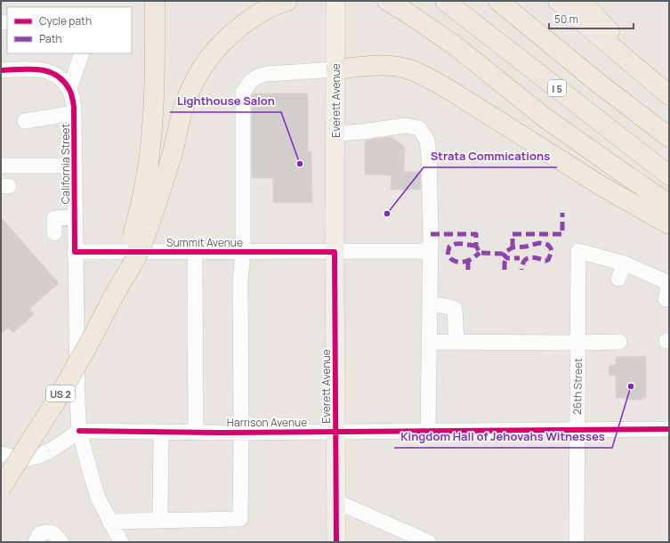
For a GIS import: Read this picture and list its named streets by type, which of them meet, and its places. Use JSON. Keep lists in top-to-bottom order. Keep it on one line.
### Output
{"streets":{"highway":["I 5","US 2"],"main road":["Everett Avenue"],"street":["California Street","Summit Avenue","26th Street","Harrison Avenue"]},"crossings":[["Everett Avenue","Summit Avenue"],["Everett Avenue","Harrison Avenue"],["California Street","Summit Avenue"],["California Street","Harrison Avenue"],["26th Street","Harrison Avenue"]],"places":["Lighthouse Salon","Strata Commications","Kingdom Hall of Jehovahs Witnesses"],"legend":["Cycle path","Path"],"scale_bar":"50 m"}
